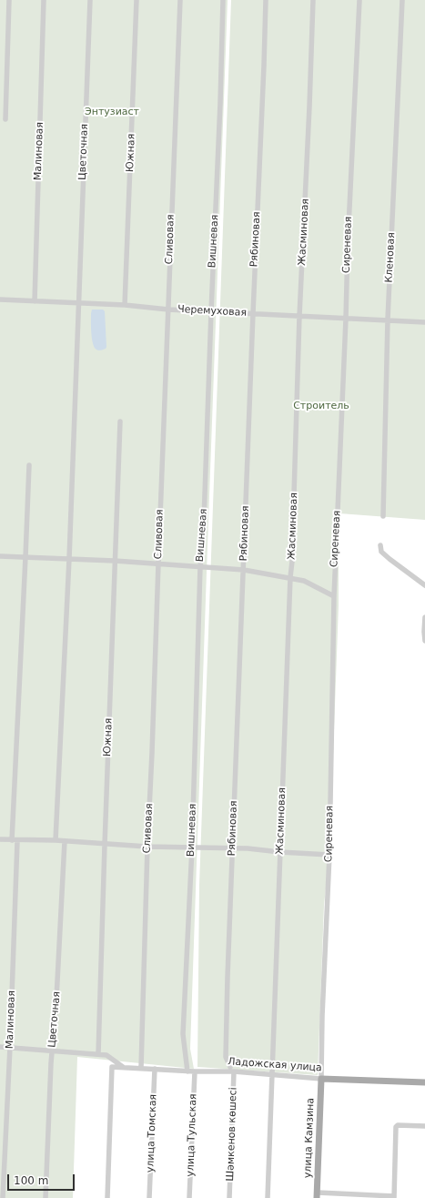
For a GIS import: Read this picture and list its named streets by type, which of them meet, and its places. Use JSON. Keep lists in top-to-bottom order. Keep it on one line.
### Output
{"streets":{"main road":["Ладожская улица","улица Камзина"],"street":["Малиновая","Цветочная","Южная","Жасминовая","Сливовая","Рябиновая","Вишневая","Сиреневая","Кленовая","Черемуховая","улица Томская","Шәмкенов көшесі","улица Тульская"]},"crossings":[["Малиновая","Черемуховая"],["Цветочная","Черемуховая"],["Южная","Черемуховая"],["Жасминовая","Черемуховая"],["Жасминовая","Ладожская улица"],["Сливовая","Черемуховая"],["Сливовая","Ладожская улица"],["Рябиновая","Черемуховая"],["Вишневая","Черемуховая"],["Вишневая","Ладожская улица"],["Сиреневая","Черемуховая"],["Сиреневая","Ладожская улица"],["Сиреневая","улица Камзина"],["Кленовая","Черемуховая"],["Ладожская улица","улица Томская"],["Ладожская улица","Шәмкенов көшесі"],["Ладожская улица","улица Тульская"],["Ладожская улица","улица Камзина"]],"parks":["Энтузиаст","Строитель"],"scale_bar":"100 m"}
